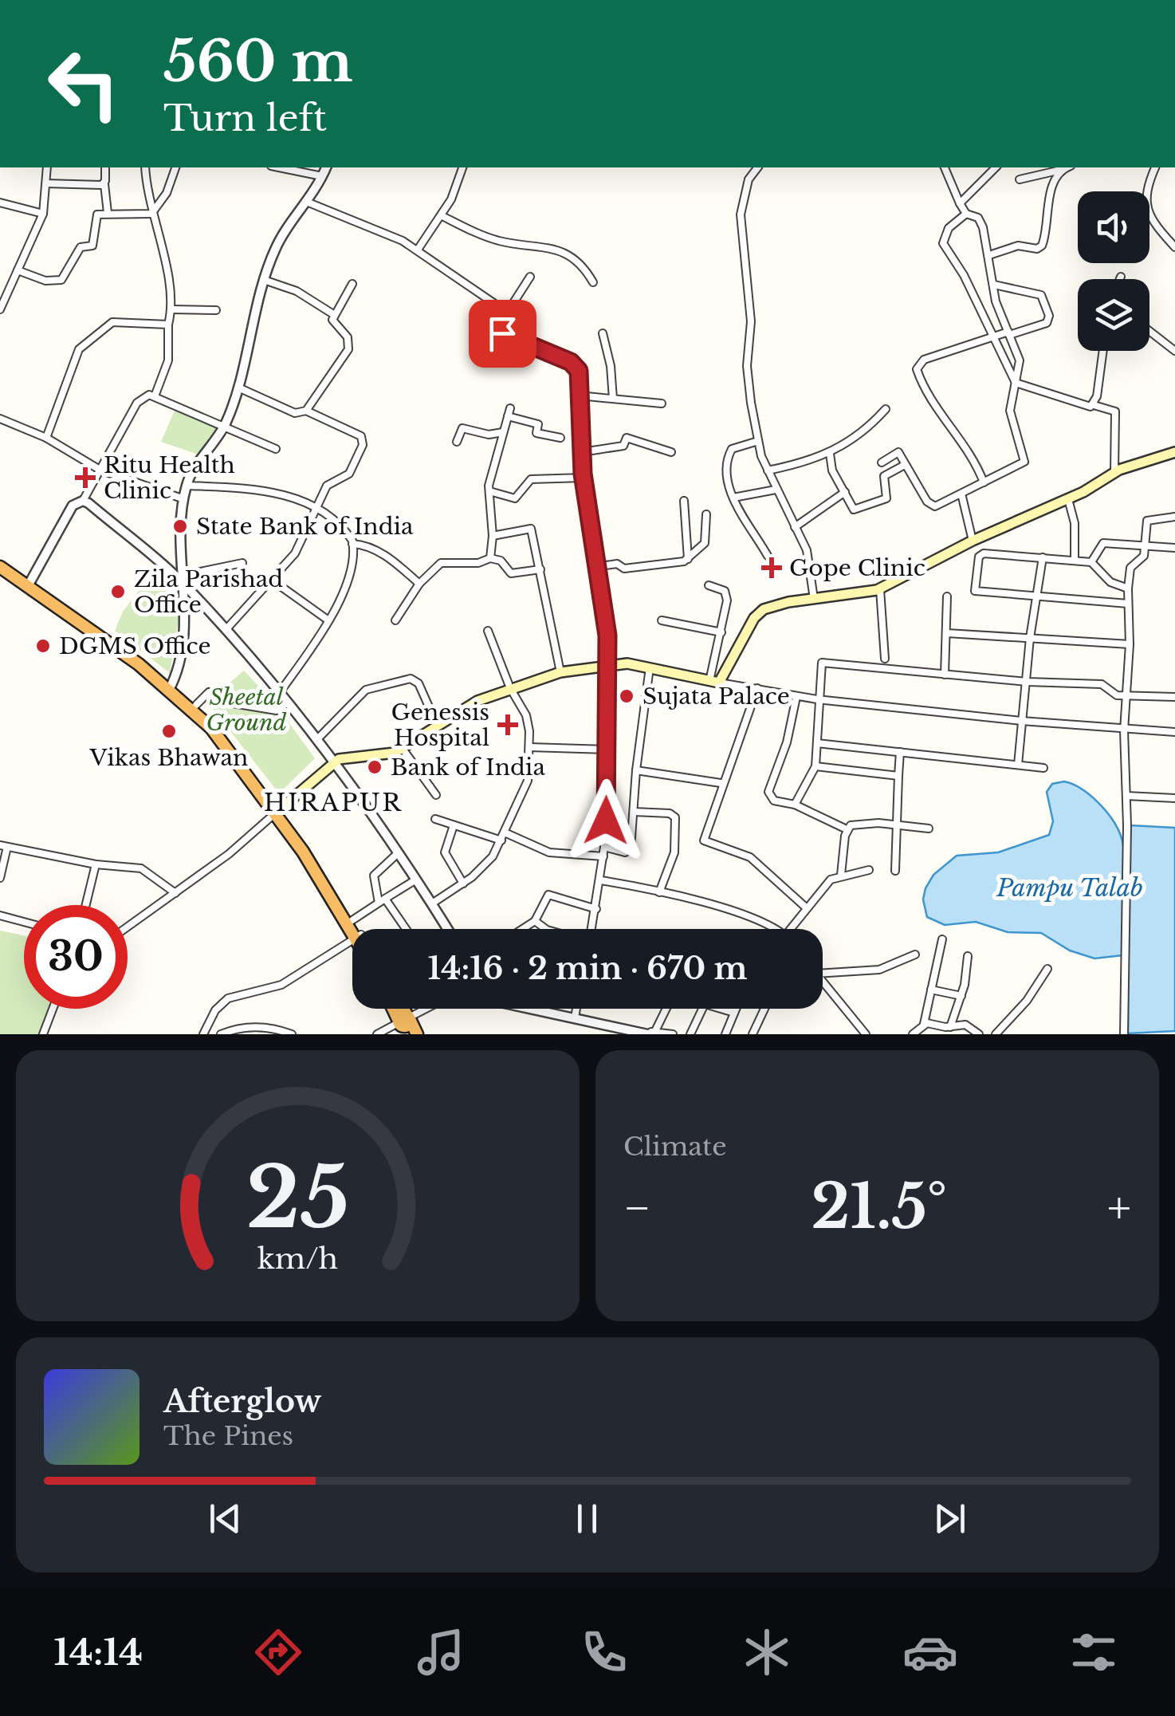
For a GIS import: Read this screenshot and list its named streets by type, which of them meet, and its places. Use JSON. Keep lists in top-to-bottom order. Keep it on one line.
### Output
{"districts":["HIRAPUR"],"water":["Pampu Talab"],"parks":["Sheetal Ground"],"places":{"health":["Ritu Health Clinic","Gope Clinic","Genessis Hospital"],"other":["State Bank of India","Zila Parishad Office","DGMS Office","Sujata Palace","Vikas Bhawan","Bank of India"]},"page":{"turn":["560 m","Turn left"],"limit":"30","trip":"14:16 · 2 min · 670 m","tile":"Climate","heat":["−","21.5°","+"],"song":["Afterglow","The Pines"],"tabs":"14:14","gauge":["25","km/h"]}}
